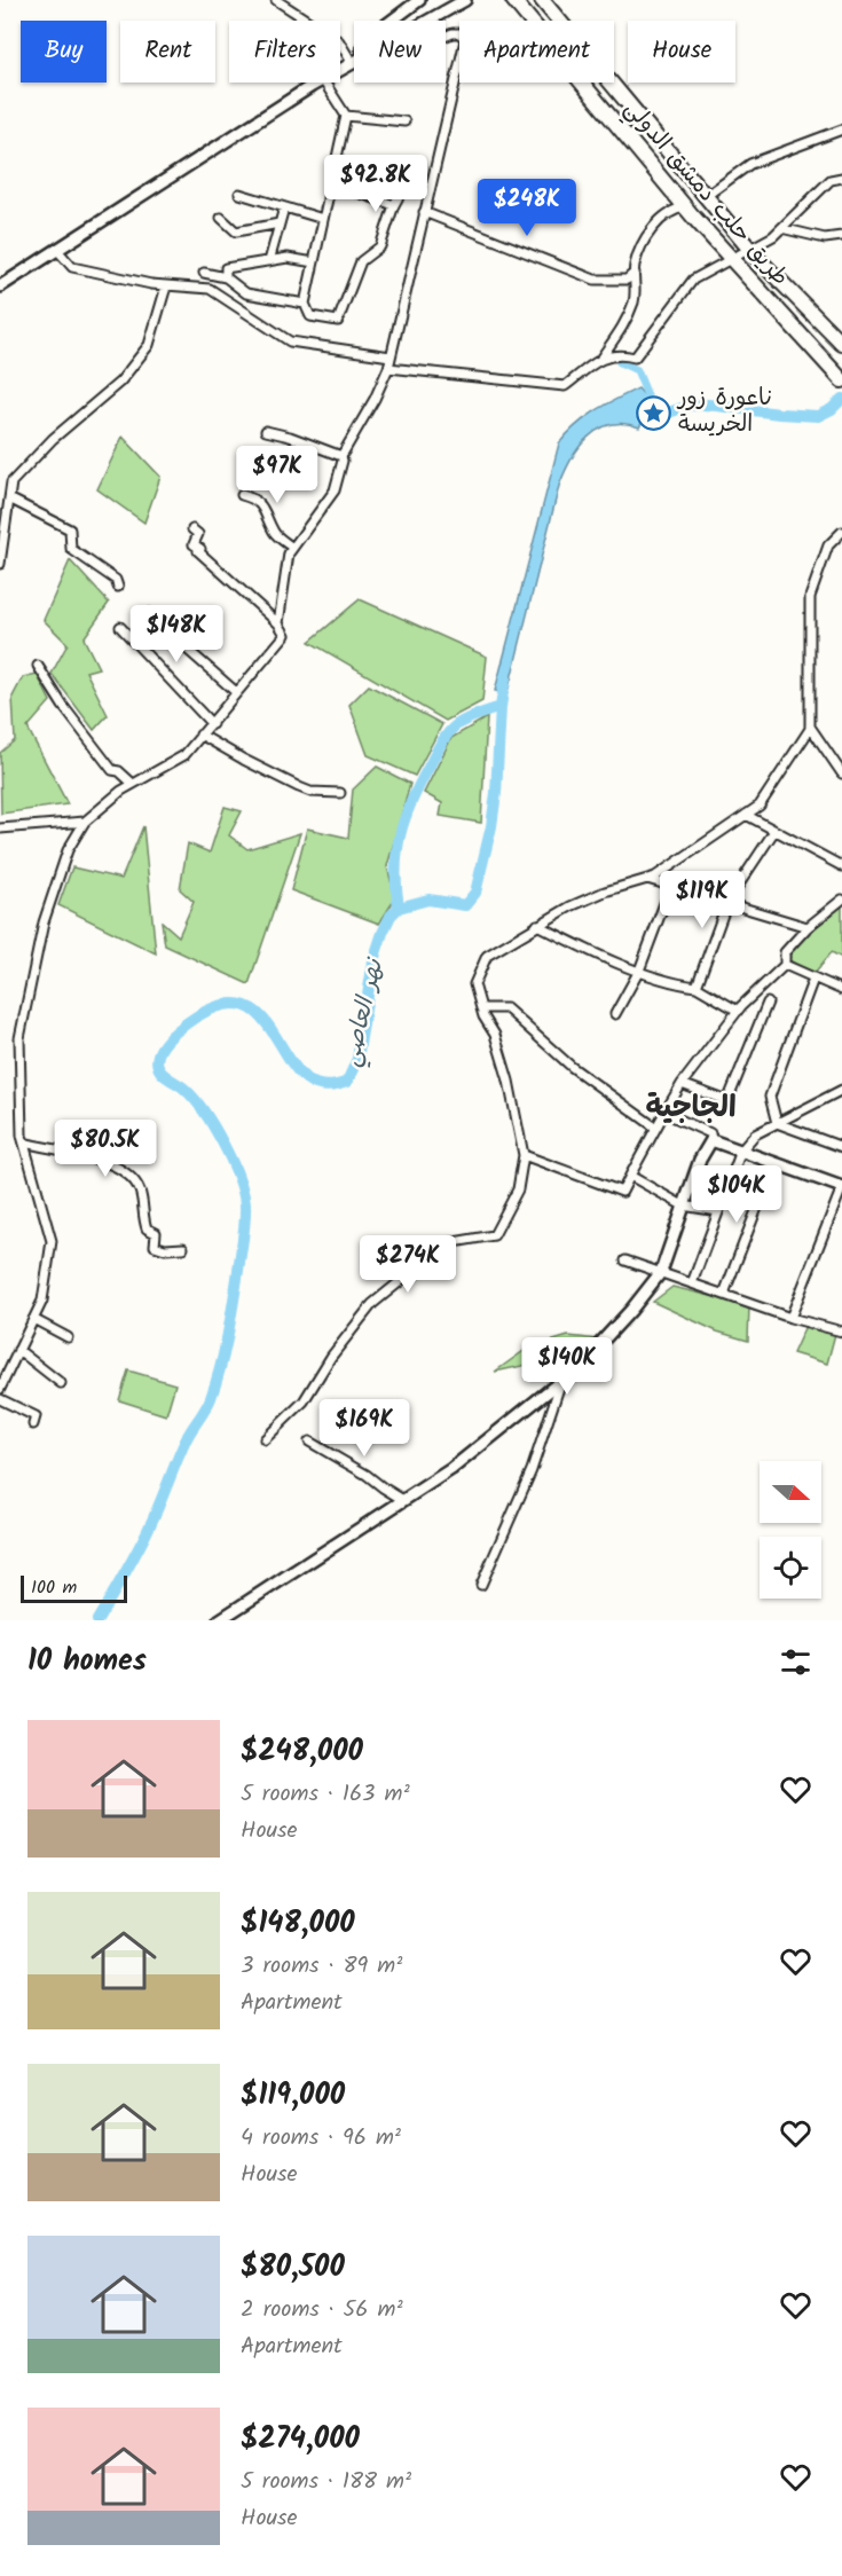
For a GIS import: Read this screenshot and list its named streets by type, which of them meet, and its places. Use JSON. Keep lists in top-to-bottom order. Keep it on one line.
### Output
{"streets":{"highway":["طريق حلب دمشق الدولي"]},"districts":["الجاجية"],"water":["نهر العاصي"],"places":{"place":["ناعورة زور الخريسة"]},"scale_bar":"100 m","north":"right","page":{"chip":["Buy","Rent","Filters","New","Apartment","House"],"price":["$92.8K","$248K","$97K","$148K","$119K","$80.5K","$104K","$274K","$140K","$169K"],"scale":"100 m","heading":"10 homes","list":[{"name":"$248,000","note":"5 rooms · 163 m² · House"},{"name":"$148,000","note":"3 rooms · 89 m² · Apartment"},{"name":"$119,000","note":"4 rooms · 96 m² · House"},{"name":"$80,500","note":"2 rooms · 56 m² · Apartment"},{"name":"$274,000","note":"5 rooms · 188 m² · House"}]}}
